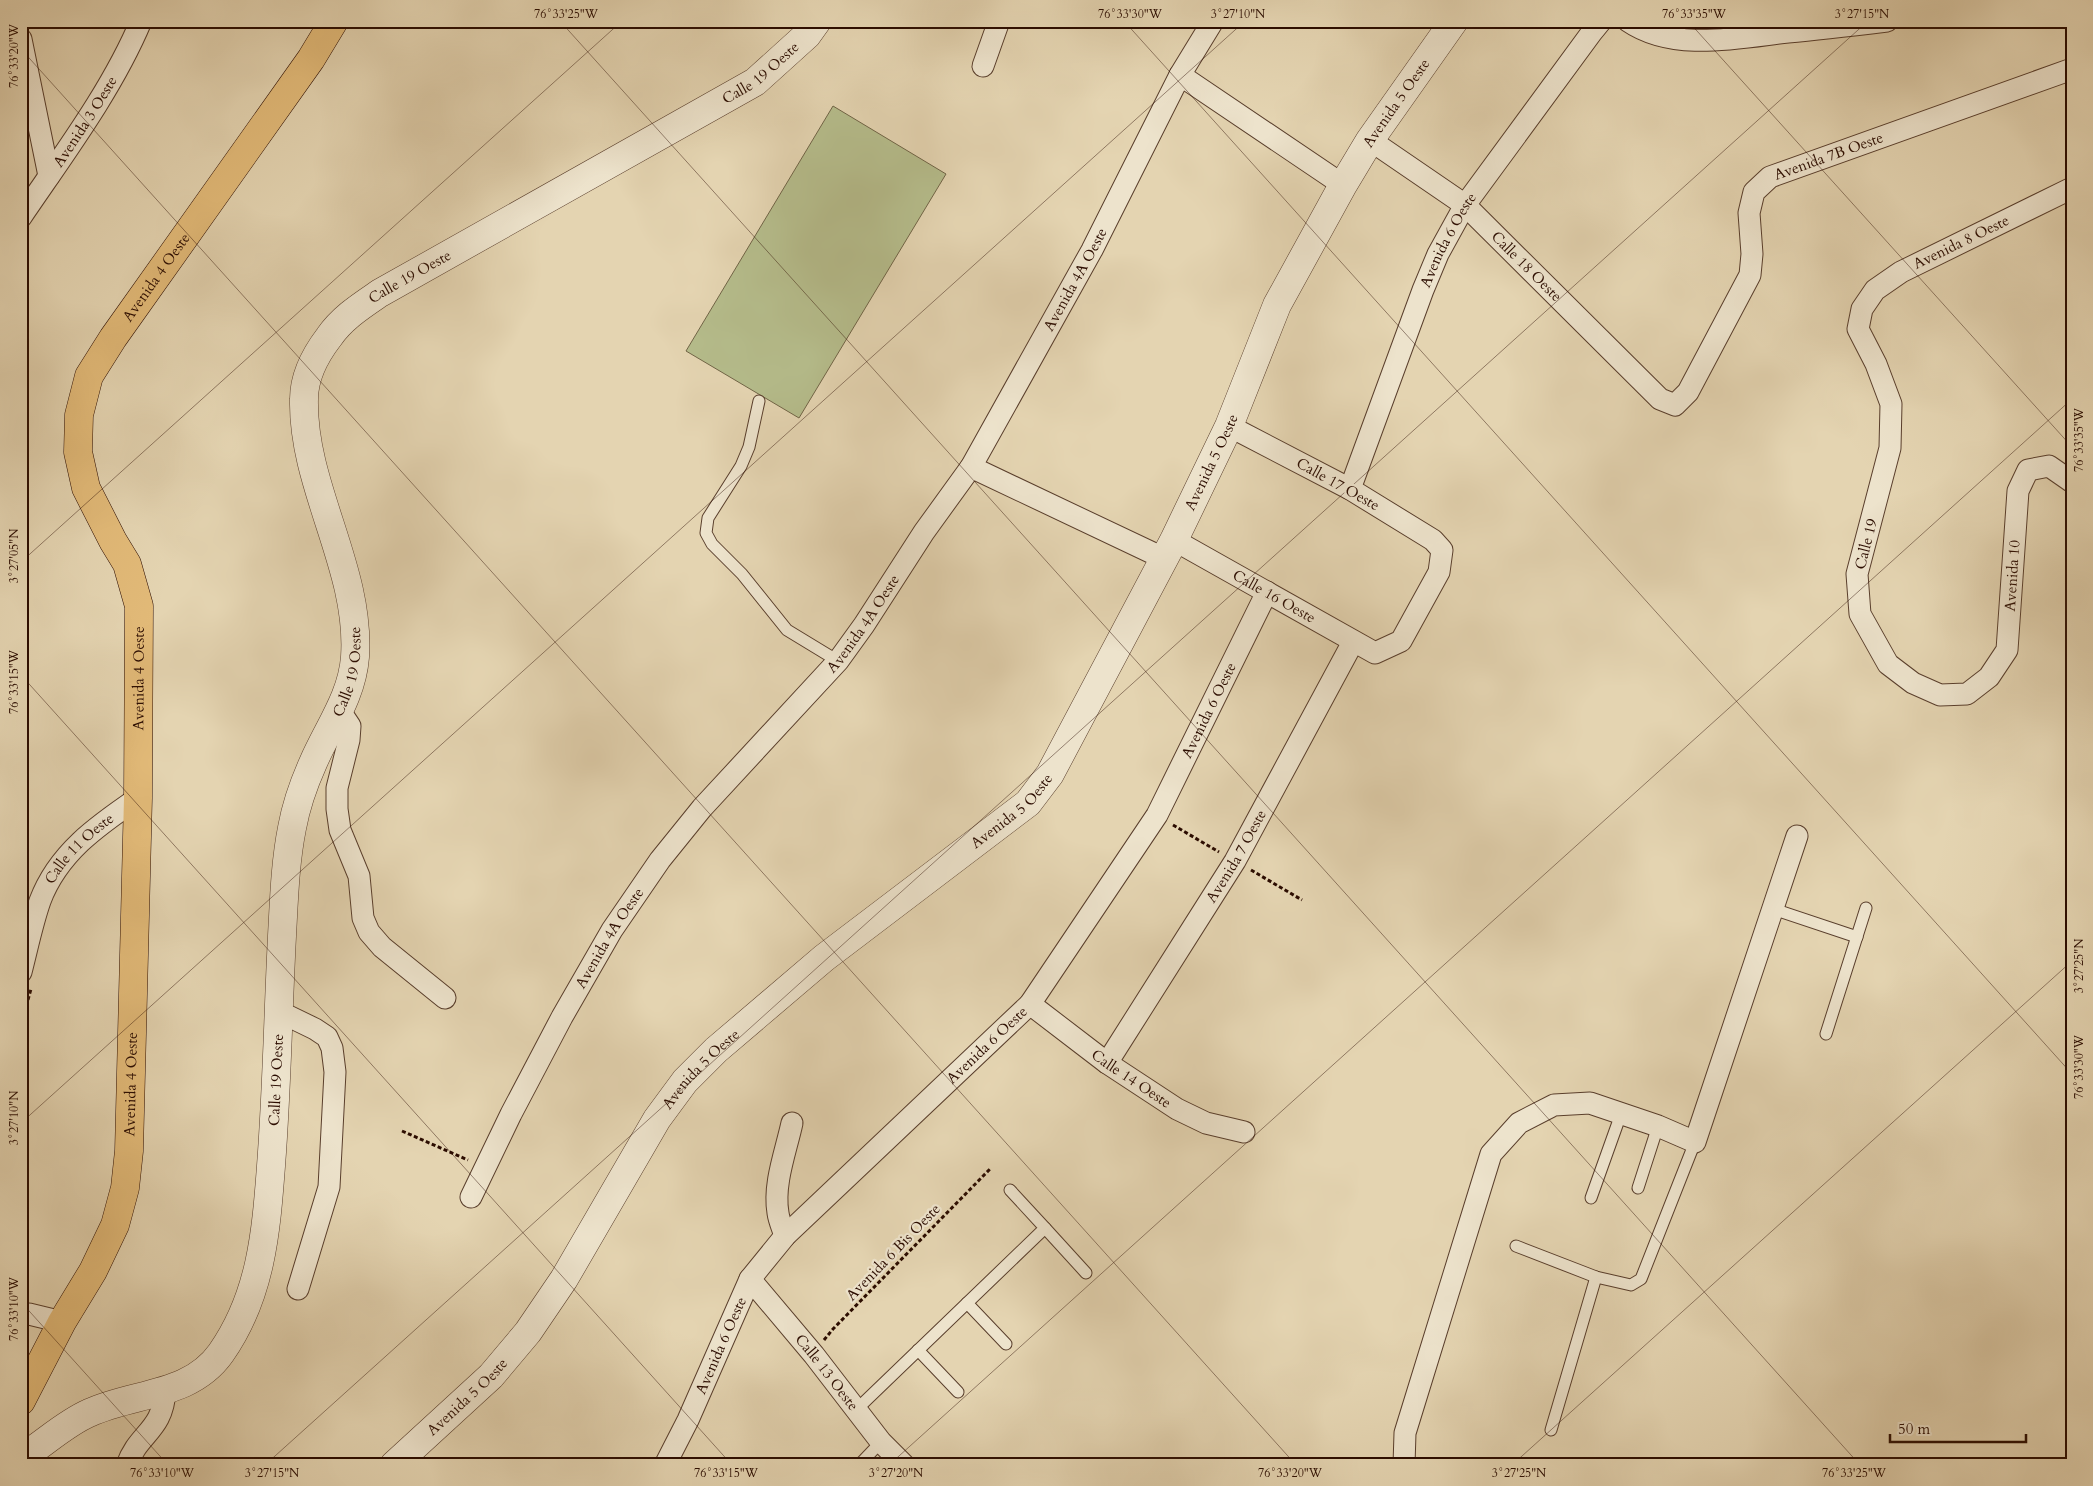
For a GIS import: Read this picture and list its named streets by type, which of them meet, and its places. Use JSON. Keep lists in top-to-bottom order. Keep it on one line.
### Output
{"streets":{"main road":["Avenida 4 Oeste"],"street":["Calle 19 Oeste","Avenida 5 Oeste","Avenida 3 Oeste","Avenida 7B Oeste","Avenida 6 Oeste","Avenida 8 Oeste","Calle 18 Oeste","Avenida 4A Oeste","Calle 17 Oeste","Calle 19","Avenida 10","Calle 16 Oeste","Calle 11 Oeste","Avenida 7 Oeste","Calle 14 Oeste","Calle 13 Oeste"],"path":["Avenida 6 Bis Oeste"]},"crossings":[["Avenida 5 Oeste","Calle 18 Oeste"],["Avenida 5 Oeste","Calle 17 Oeste"],["Avenida 5 Oeste","Calle 16 Oeste"],["Avenida 7B Oeste","Calle 18 Oeste"],["Avenida 6 Oeste","Calle 18 Oeste"],["Avenida 6 Oeste","Calle 17 Oeste"],["Avenida 6 Oeste","Calle 16 Oeste"],["Avenida 6 Oeste","Calle 14 Oeste"],["Avenida 6 Oeste","Calle 13 Oeste"],["Avenida 8 Oeste","Calle 19"],["Avenida 4 Oeste","Calle 11 Oeste"],["Avenida 4A Oeste","Calle 16 Oeste"],["Calle 17 Oeste","Calle 16 Oeste"],["Calle 19","Avenida 10"],["Calle 16 Oeste","Avenida 7 Oeste"],["Avenida 7 Oeste","Calle 14 Oeste"],["Avenida 6 Bis Oeste","Calle 13 Oeste"]],"scale_bar":"50 m","coordinates":["76°33'25\"W","76°33'30\"W","3°27'10\"N","76°33'35\"W","3°27'15\"N","76°33'20\"W","3°27'05\"N","76°33'15\"W","3°27'25\"N","76°33'10\"W","3°27'20\"N"]}
